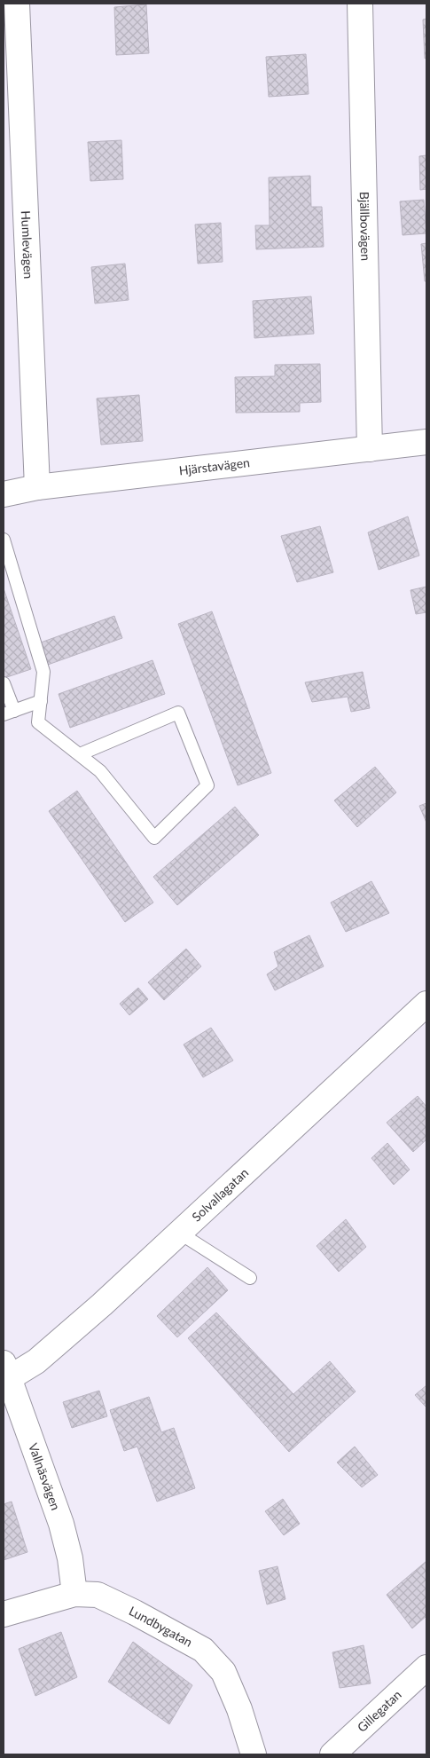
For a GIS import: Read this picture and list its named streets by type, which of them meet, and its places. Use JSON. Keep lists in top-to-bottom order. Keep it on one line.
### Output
{"streets":{"street":["Bjällbovägen","Humlevägen","Hjärstavägen","Solvallagatan","Vallnäsvägen","Lundbygatan","Gillegatan"]},"crossings":[["Bjällbovägen","Hjärstavägen"],["Humlevägen","Hjärstavägen"],["Solvallagatan","Vallnäsvägen"],["Vallnäsvägen","Lundbygatan"]]}
